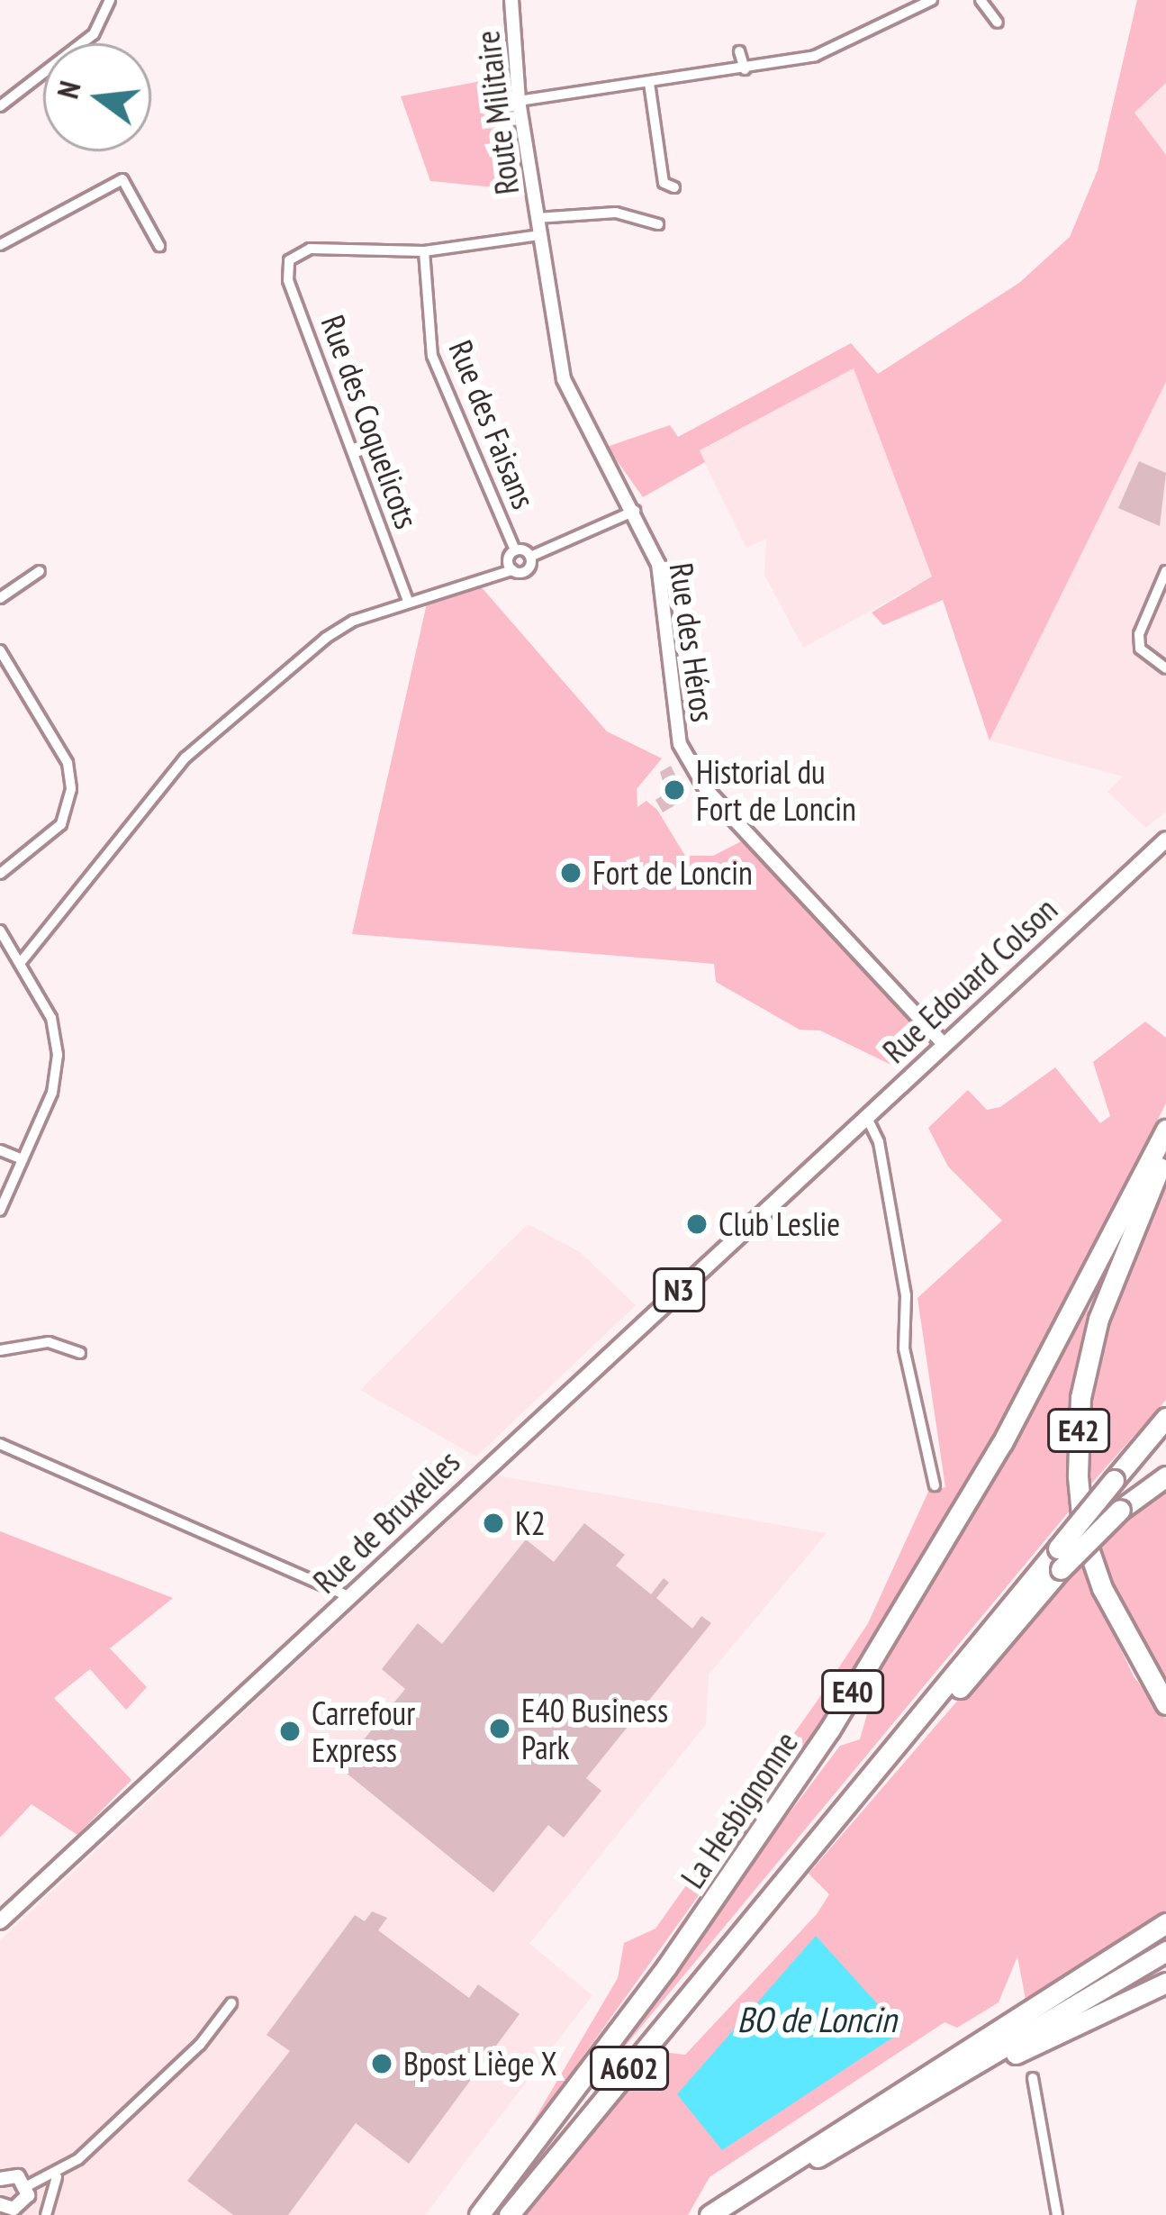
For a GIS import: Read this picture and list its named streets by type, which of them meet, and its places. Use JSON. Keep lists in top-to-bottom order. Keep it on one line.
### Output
{"streets":{"highway":["E42","E40","La Hesbignonne","A602"],"main road":["Rue Edouard Colson","N3","Rue de Bruxelles"],"street":["Route Militaire","Rue des Coquelicots","Rue des Faisans","Rue des Héros"]},"crossings":[["Route Militaire","Rue des Héros"],["Rue des Coquelicots","Rue des Faisans"],["Rue des Héros","Rue Edouard Colson"],["Rue Edouard Colson","Rue de Bruxelles"]],"water":["BO de Loncin"],"places":["Historial du Fort de Loncin","Fort de Loncin","Club Leslie","K2","E40 Business Park","Carrefour Express","Bpost Liège X"],"north":"left"}
